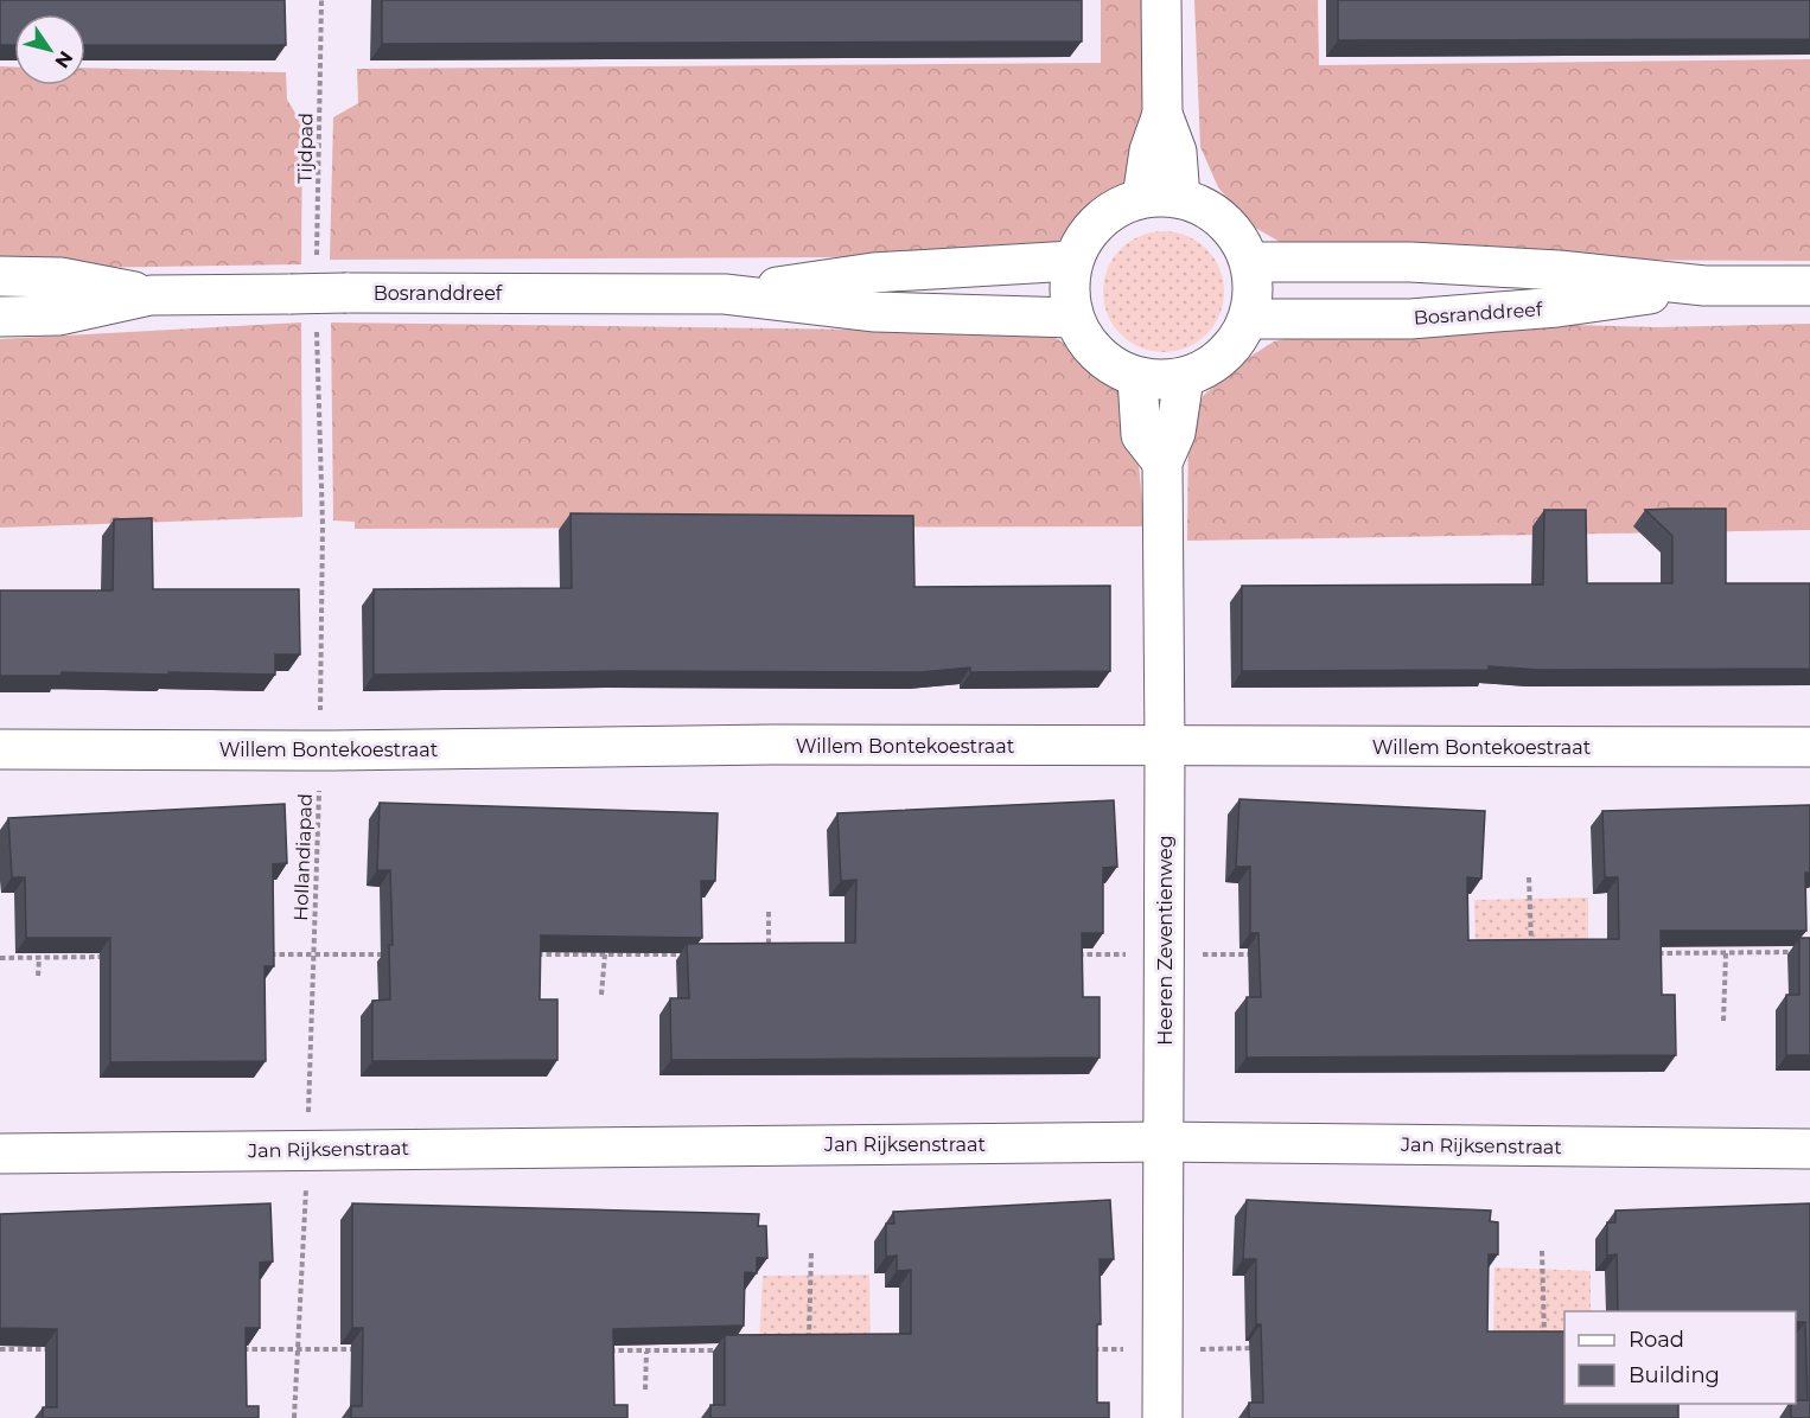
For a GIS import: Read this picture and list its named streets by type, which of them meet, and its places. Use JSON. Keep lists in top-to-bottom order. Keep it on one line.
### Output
{"streets":{"street":["Bosranddreef","Willem Bontekoestraat","Heeren Zeventienweg","Jan Rijksenstraat"],"path":["Tijdpad","Hollandiapad"]},"crossings":[["Tijdpad","Bosranddreef"],["Bosranddreef","Heeren Zeventienweg"],["Willem Bontekoestraat","Hollandiapad"],["Willem Bontekoestraat","Heeren Zeventienweg"],["Hollandiapad","Jan Rijksenstraat"],["Heeren Zeventienweg","Jan Rijksenstraat"]],"legend":["Road","Building"],"north":"bottom right"}
